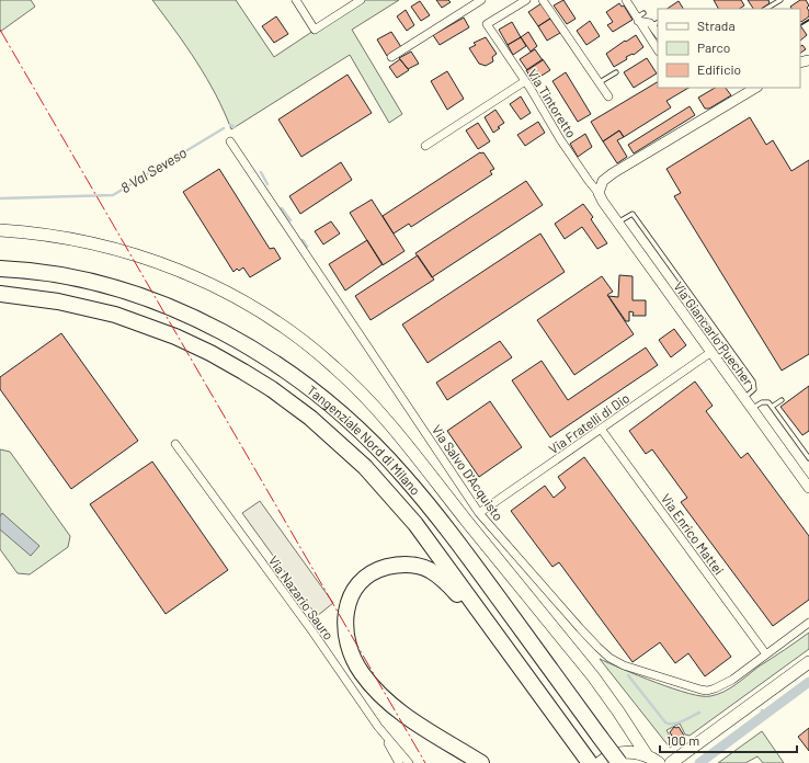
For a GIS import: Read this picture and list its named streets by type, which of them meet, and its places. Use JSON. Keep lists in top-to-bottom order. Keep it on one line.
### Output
{"streets":{"highway":["Tangenziale Nord di Milano"],"street":["Via Tintoretto","Via Giancarlo Puecher","Via Fratelli di Dio","Via Salvo D'Acquisto","Via Enrico Mattei","Via Nazario Sauro"]},"crossings":[["Via Tintoretto","Via Giancarlo Puecher"],["Via Giancarlo Puecher","Via Fratelli di Dio"],["Via Fratelli di Dio","Via Salvo D'Acquisto"],["Via Fratelli di Dio","Via Enrico Mattei"],["Via Salvo D'Acquisto","Via Enrico Mattei"]],"water":["8 Val Seveso"],"legend":["Strada","Parco","Edificio"],"scale_bar":"100 m"}
